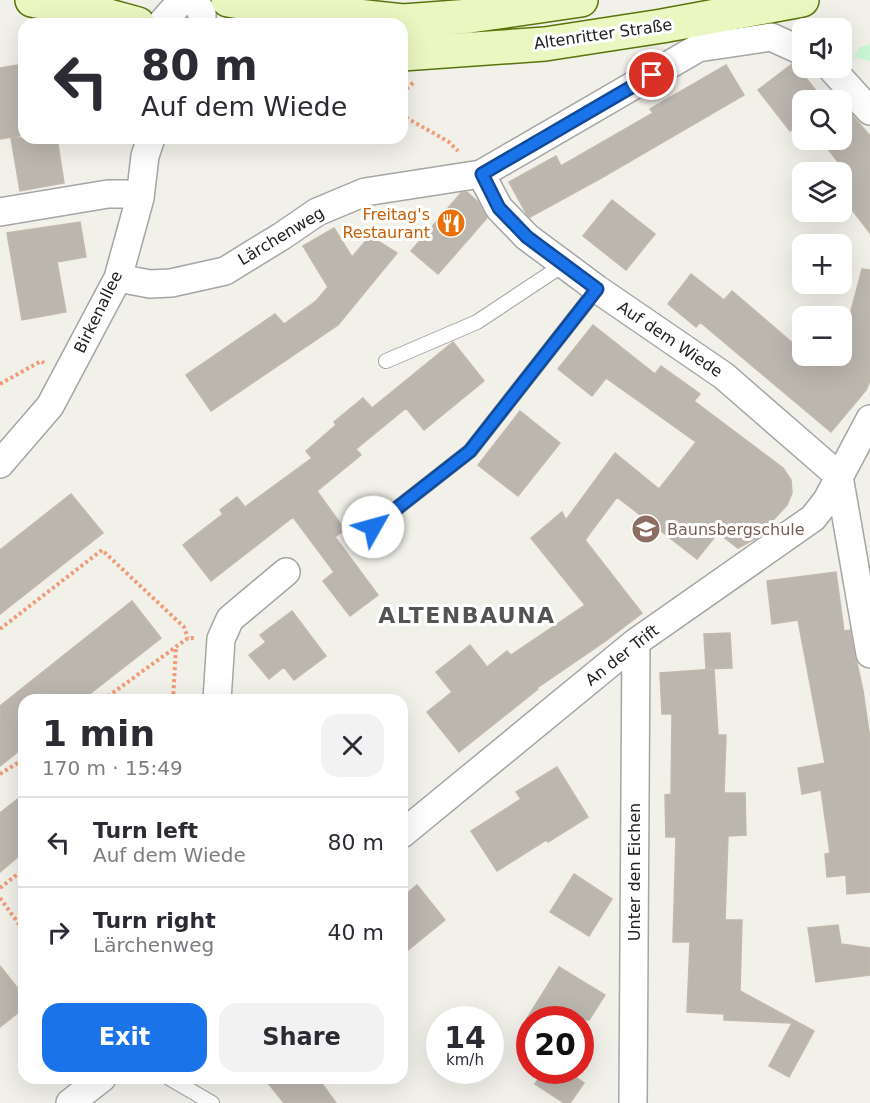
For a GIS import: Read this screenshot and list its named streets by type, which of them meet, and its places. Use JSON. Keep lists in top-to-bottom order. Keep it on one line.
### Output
{"streets":{"main road":["Altenritter Straße"],"street":["Lärchenweg","Birkenallee","Auf dem Wiede","An der Trift","Unter den Eichen"]},"crossings":[["Lärchenweg","Birkenallee"],["Lärchenweg","Auf dem Wiede"],["Auf dem Wiede","An der Trift"],["An der Trift","Unter den Eichen"]],"districts":["ALTENBAUNA"],"places":{"restaurant":["Freitag's Restaurant"],"school or university":["Baunsbergschule"]},"page":{"map_buttons":["+","−"],"turn":["80 m","Auf dem Wiede"],"heading":["1 min","170 m · 15:49"],"list":[{"name":"Turn left","note":"Auf dem Wiede","value":"80 m"},{"name":"Turn right","note":"Lärchenweg","value":"40 m"}],"buttons":["Exit","Share"],"speed":"14 km/h","limit":"20"}}
